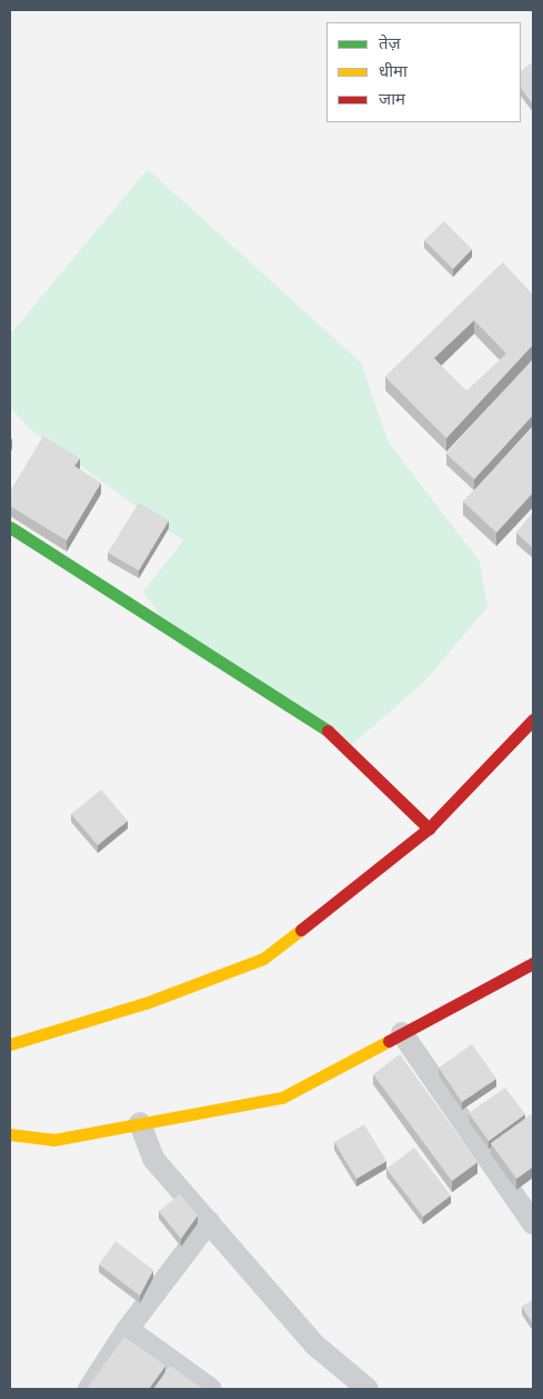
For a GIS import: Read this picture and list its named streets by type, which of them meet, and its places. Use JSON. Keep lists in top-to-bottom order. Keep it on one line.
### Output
{"legend":["तेज़","धीमा","जाम"]}
